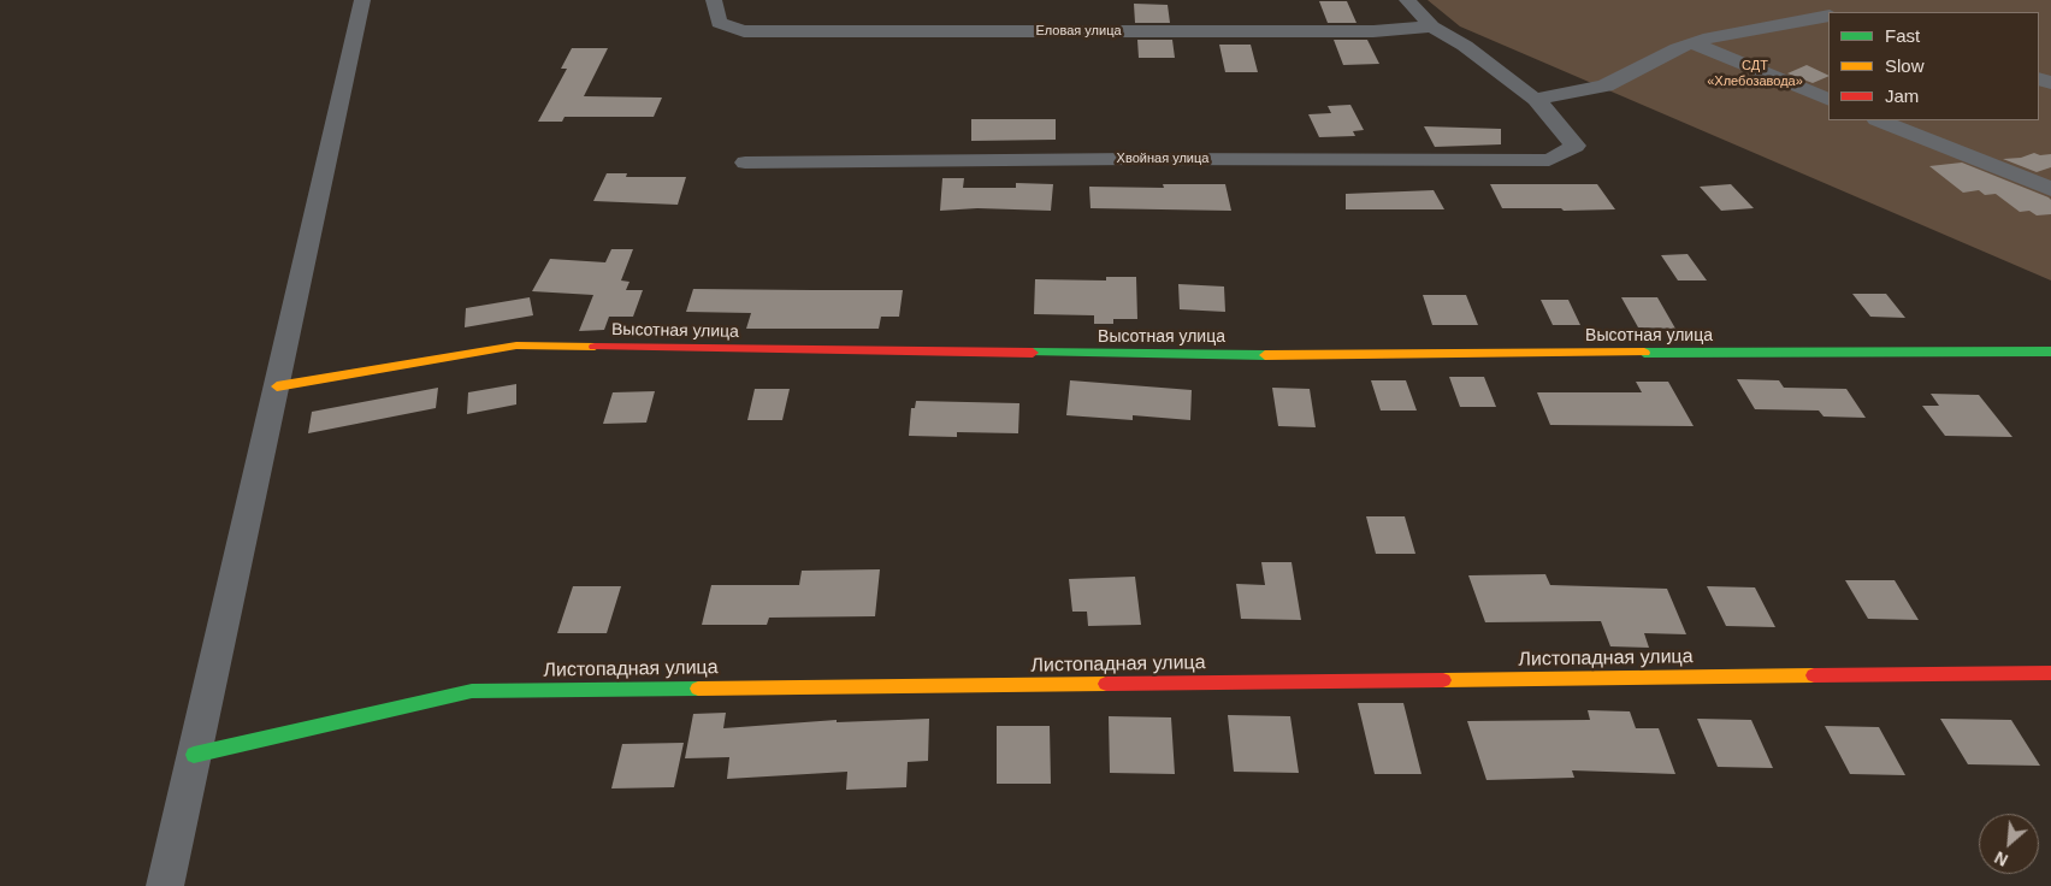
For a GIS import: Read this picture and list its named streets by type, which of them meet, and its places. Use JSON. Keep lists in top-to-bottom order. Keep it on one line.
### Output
{"streets":{"street":["Еловая улица","Хвойная улица","Высотная улица","Листопадная улица"]},"parks":["СДТ «Хлебозавода»"],"legend":["Fast","Slow","Jam"],"north":"bottom left"}
